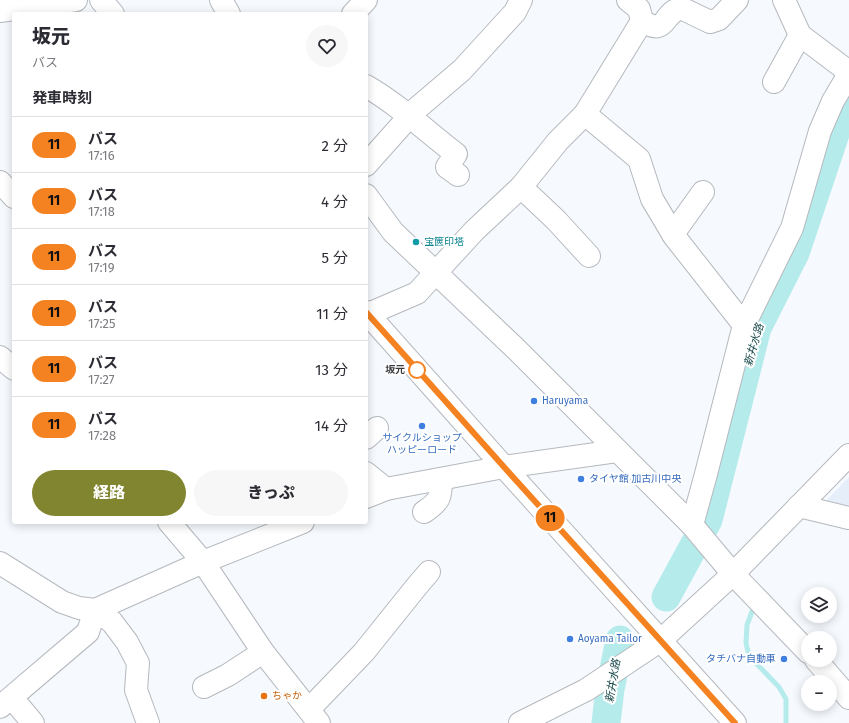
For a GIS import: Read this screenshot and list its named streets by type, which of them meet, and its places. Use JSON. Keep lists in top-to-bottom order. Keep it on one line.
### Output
{"water":["新井水路"],"places":["宝篋印塔","坂元","Haruyama","サイクルショップ ハッピーロード","タイヤ館 加古川中央","Aoyama Tailor","タチバナ自動車","ちゃか"],"lines":["bus line 11"],"page":{"on_map":"11","heading":[["坂元","バス"],"発車時刻"],"list":[{"mark":"11","name":"バス","note":"17:16","value":"2 分"},{"mark":"11","name":"バス","note":"17:18","value":"4 分"},{"mark":"11","name":"バス","note":"17:19","value":"5 分"},{"mark":"11","name":"バス","note":"17:25","value":"11 分"},{"mark":"11","name":"バス","note":"17:27","value":"13 分"},{"mark":"11","name":"バス","note":"17:28","value":"14 分"}],"buttons":["経路","きっぷ"],"map_buttons":["+","−"]}}
